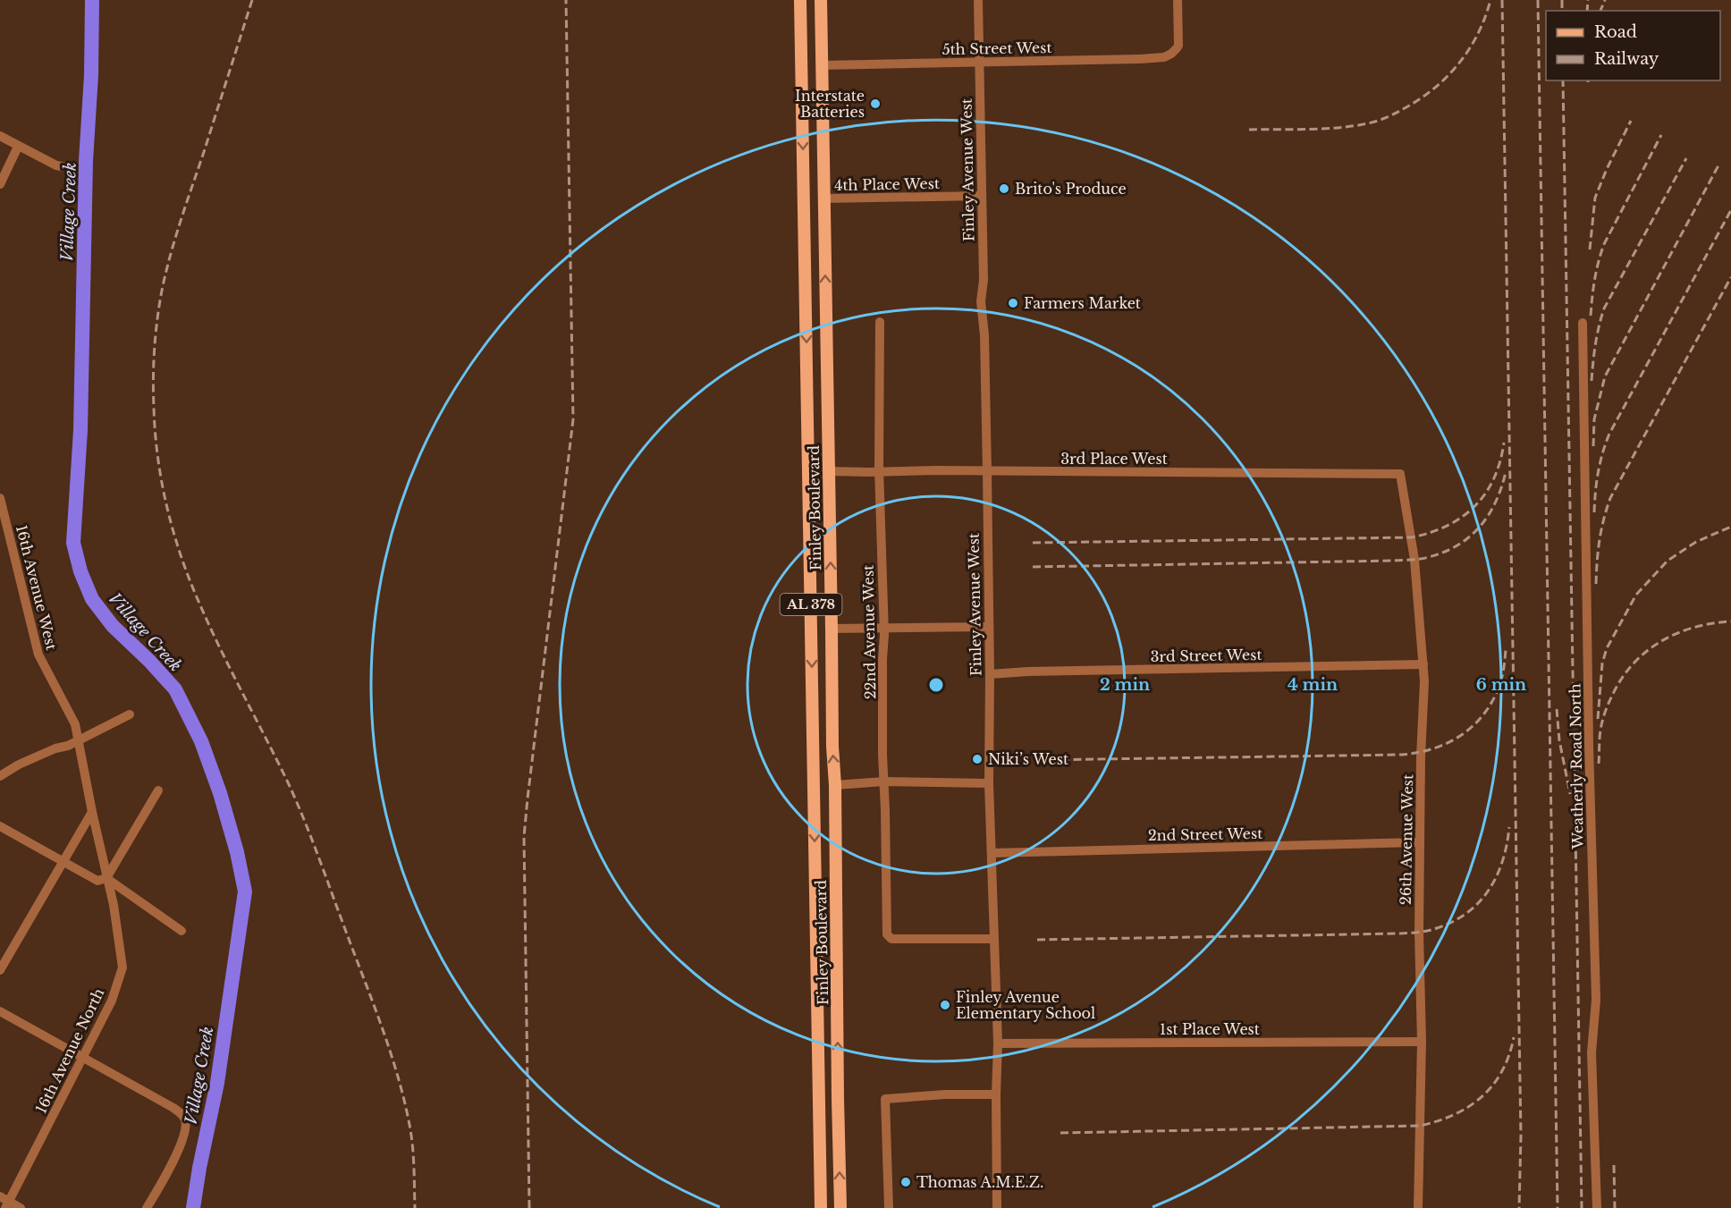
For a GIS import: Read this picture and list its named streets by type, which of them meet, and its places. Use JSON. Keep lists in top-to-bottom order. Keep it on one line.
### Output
{"streets":{"main road":["Finley Boulevard","AL 378"],"street":["5th Street West","Finley Avenue West","4th Place West","3rd Place West","16th Avenue West","22nd Avenue West","3rd Street West","Weatherly Road North","2nd Street West","26th Avenue West","1st Place West","16th Avenue North"]},"crossings":[["5th Street West","Finley Avenue West"],["5th Street West","Finley Boulevard"],["Finley Avenue West","4th Place West"],["Finley Avenue West","3rd Place West"],["Finley Avenue West","22nd Avenue West"],["Finley Avenue West","3rd Street West"],["Finley Avenue West","2nd Street West"],["Finley Avenue West","1st Place West"],["4th Place West","Finley Boulevard"],["3rd Place West","Finley Boulevard"],["3rd Place West","22nd Avenue West"],["3rd Place West","26th Avenue West"],["16th Avenue West","16th Avenue North"],["3rd Street West","26th Avenue West"],["2nd Street West","26th Avenue West"],["26th Avenue West","1st Place West"]],"water":["Village Creek"],"places":["Interstate Batteries","Brito's Produce","Farmers Market","Niki’s West","Finley Avenue Elementary School","Thomas A.M.E.Z."],"legend":["Road","Railway"],"rings":["2 min","4 min","6 min"]}
